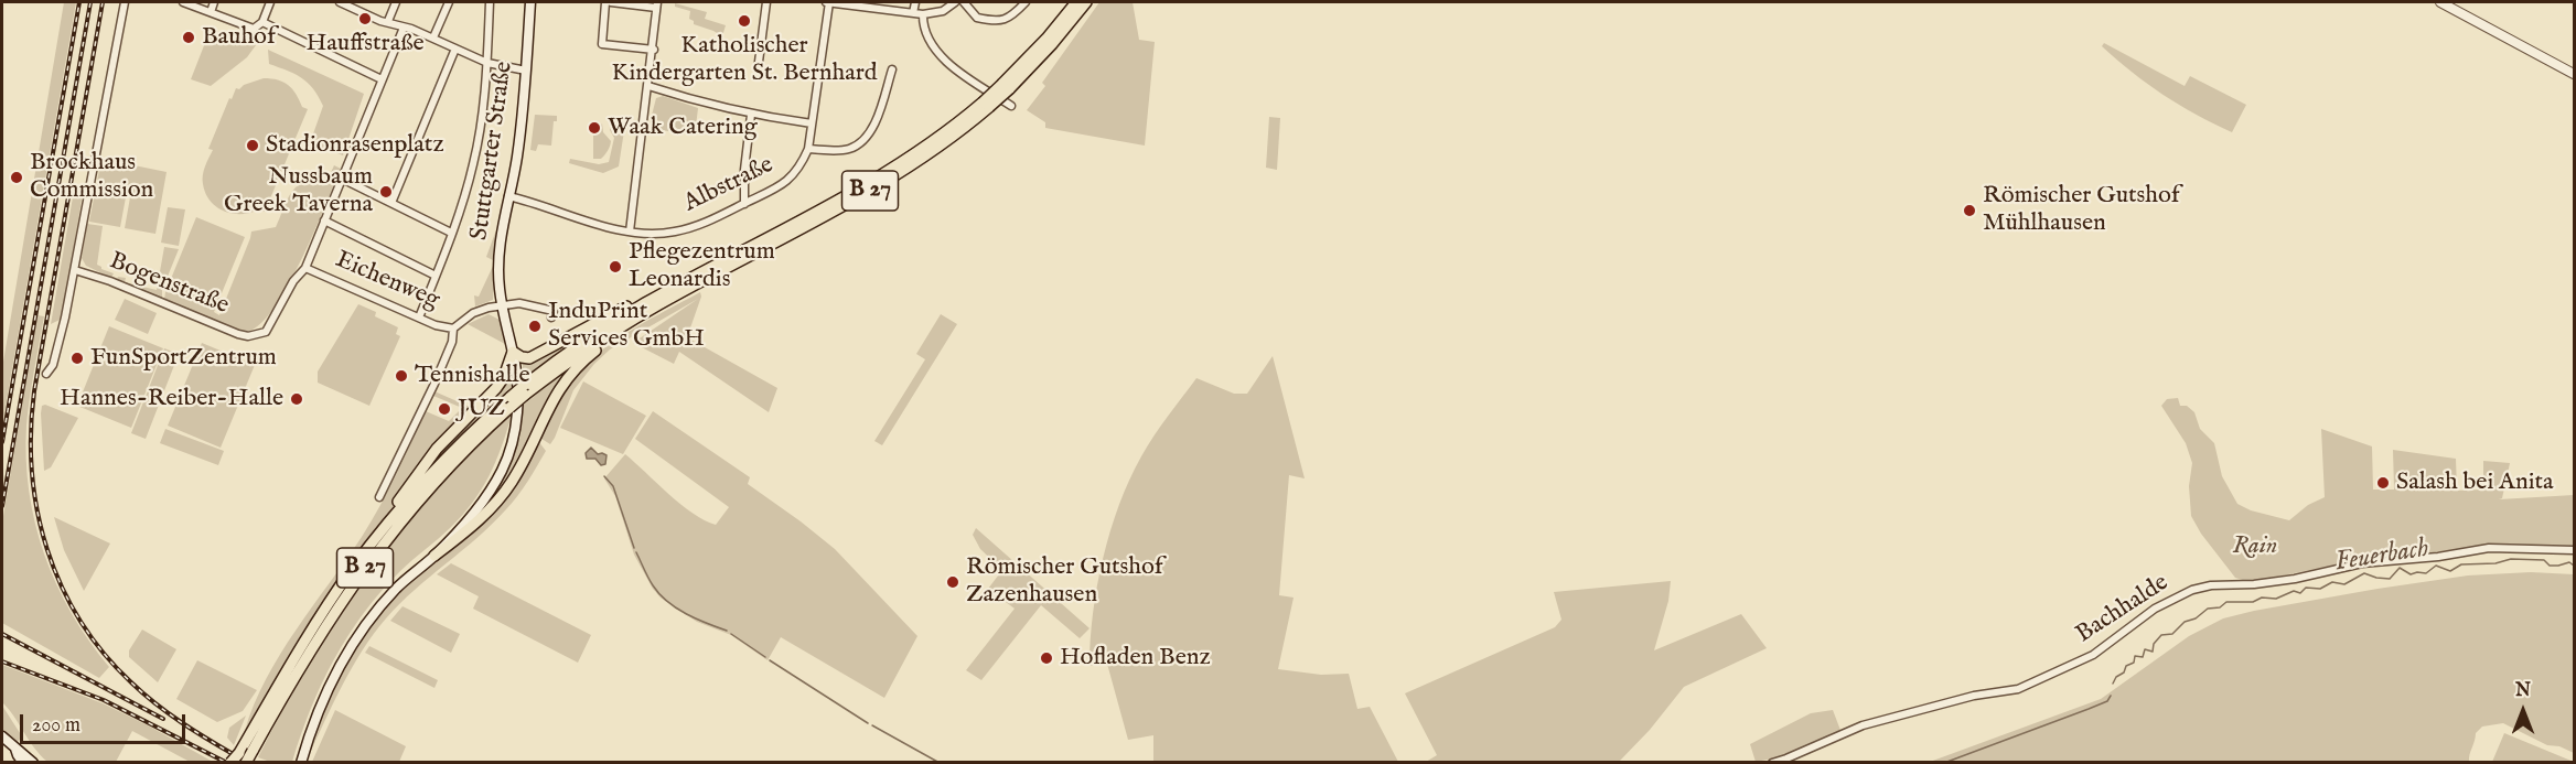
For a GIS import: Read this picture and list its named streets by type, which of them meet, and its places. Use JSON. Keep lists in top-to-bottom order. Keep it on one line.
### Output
{"streets":{"highway":["B 27"],"main road":["Stuttgarter Straße"],"street":["Albstraße","Eichenweg","Bogenstraße","Bachhalde"]},"crossings":[["Stuttgarter Straße","Albstraße"],["Stuttgarter Straße","B 27"],["Eichenweg","Bogenstraße"]],"water":["Feuerbach"],"parks":["Rain"],"places":["Hauffstraße","Katholischer Kindergarten St. Bernhard","Bauhof","Waak Catering","Stadionrasenplatz","Brockhaus Commission","Nussbaum Greek Taverna","Römischer Gutshof Mühlhausen","Pflegezentrum Leonardis","InduPrint Services GmbH","FunSportZentrum","Tennishalle","Hannes-Reiber-Halle","JUZ","Salash bei Anita","Römischer Gutshof Zazenhausen","Hofladen Benz"],"scale_bar":"200 m","north":"top"}
